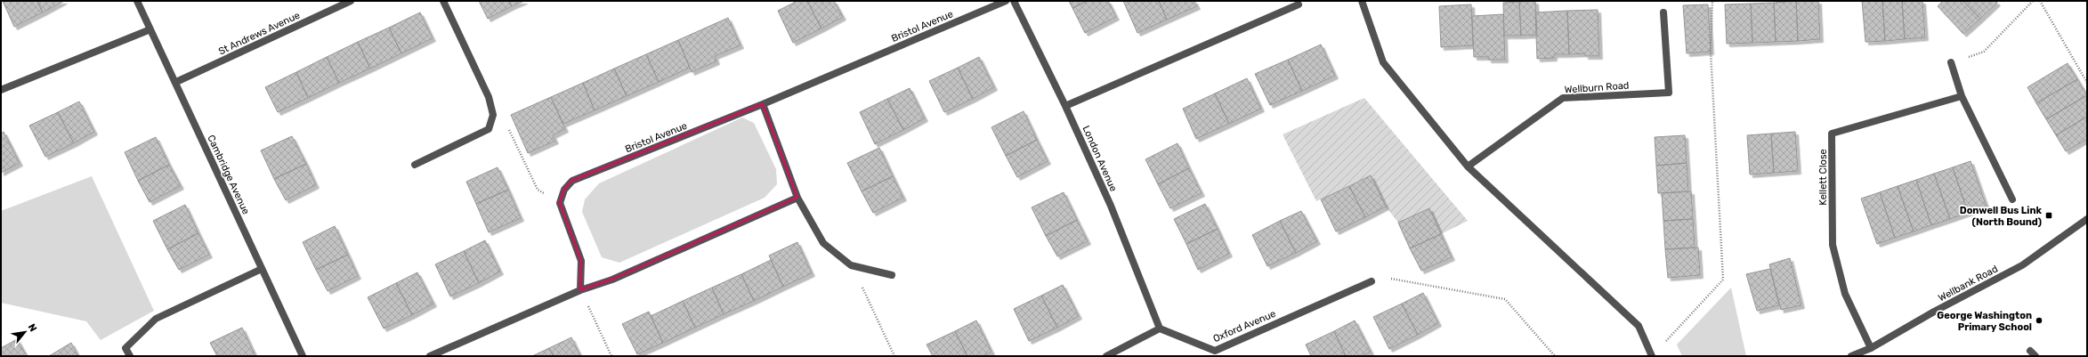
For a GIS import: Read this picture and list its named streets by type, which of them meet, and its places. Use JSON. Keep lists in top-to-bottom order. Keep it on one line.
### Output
{"streets":{"street":["Bristol Avenue","St Andrews Avenue","Wellburn Road","London Avenue","Cambridge Avenue","Kellett Close","Wellbank Road","Oxford Avenue"]},"crossings":[["St Andrews Avenue","Cambridge Avenue"],["London Avenue","Oxford Avenue"],["Kellett Close","Wellbank Road"]],"places":{"transit":["Donwell Bus Link (North Bound)"],"other":["George Washington Primary School"]},"north":"top right"}
